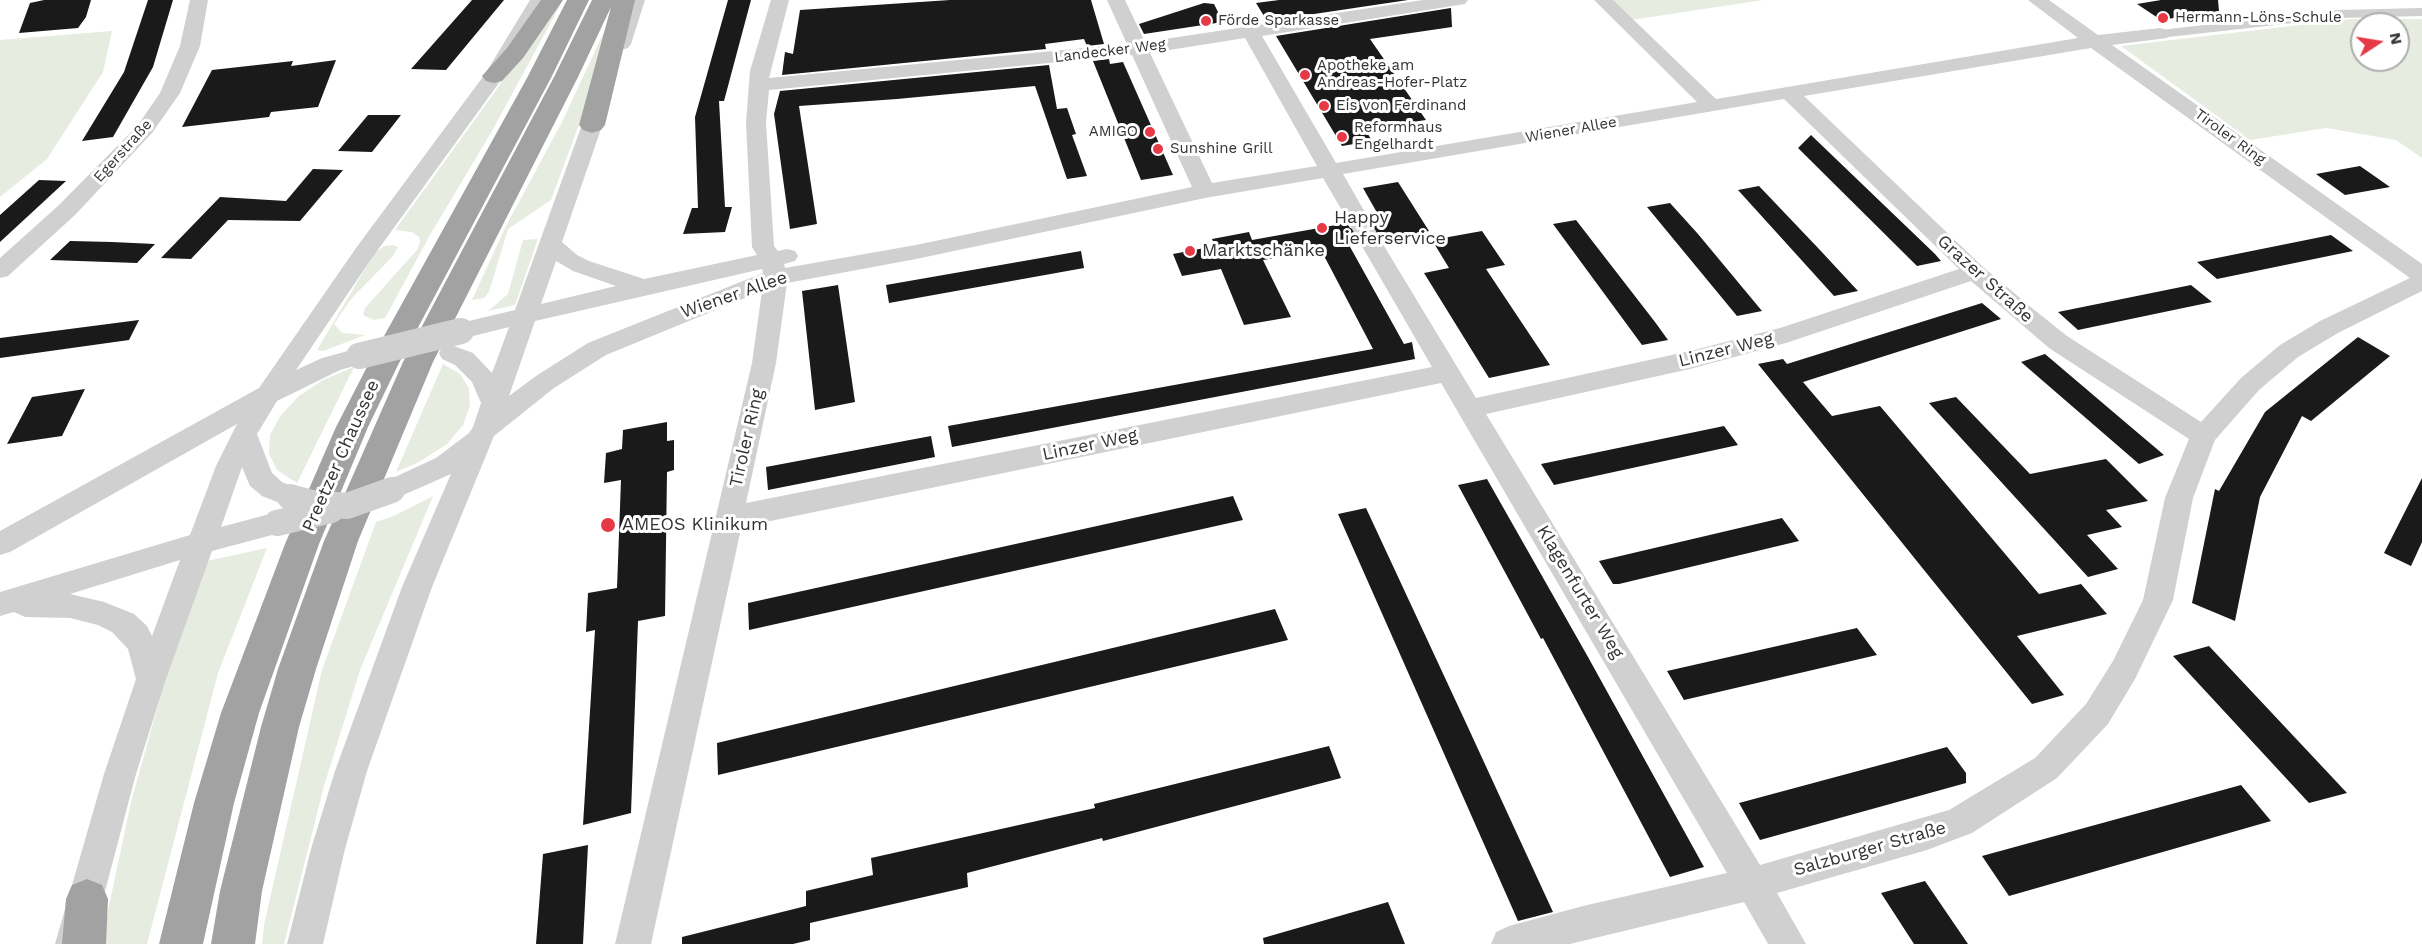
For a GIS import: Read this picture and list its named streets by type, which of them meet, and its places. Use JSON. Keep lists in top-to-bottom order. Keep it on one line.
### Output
{"streets":{"highway":["Preetzer Chaussee"],"street":["Landecker Weg","Wiener Allee","Tiroler Ring","Egerstraße","Grazer Straße","Linzer Weg","Klagenfurter Weg","Salzburger Straße"]},"crossings":[["Landecker Weg","Tiroler Ring"],["Landecker Weg","Klagenfurter Weg"],["Wiener Allee","Tiroler Ring"],["Wiener Allee","Grazer Straße"],["Wiener Allee","Klagenfurter Weg"],["Tiroler Ring","Linzer Weg"],["Grazer Straße","Linzer Weg"],["Grazer Straße","Salzburger Straße"],["Linzer Weg","Klagenfurter Weg"],["Klagenfurter Weg","Salzburger Straße"]],"places":["Hermann-Löns-Schule","Förde Sparkasse","Apotheke am Andreas-Hofer-Platz","Eis von Ferdinand","AMIGO","Reformhaus Engelhardt","Sunshine Grill","Happy Lieferservice","Marktschänke","AMEOS Klinikum"],"north":"right"}
